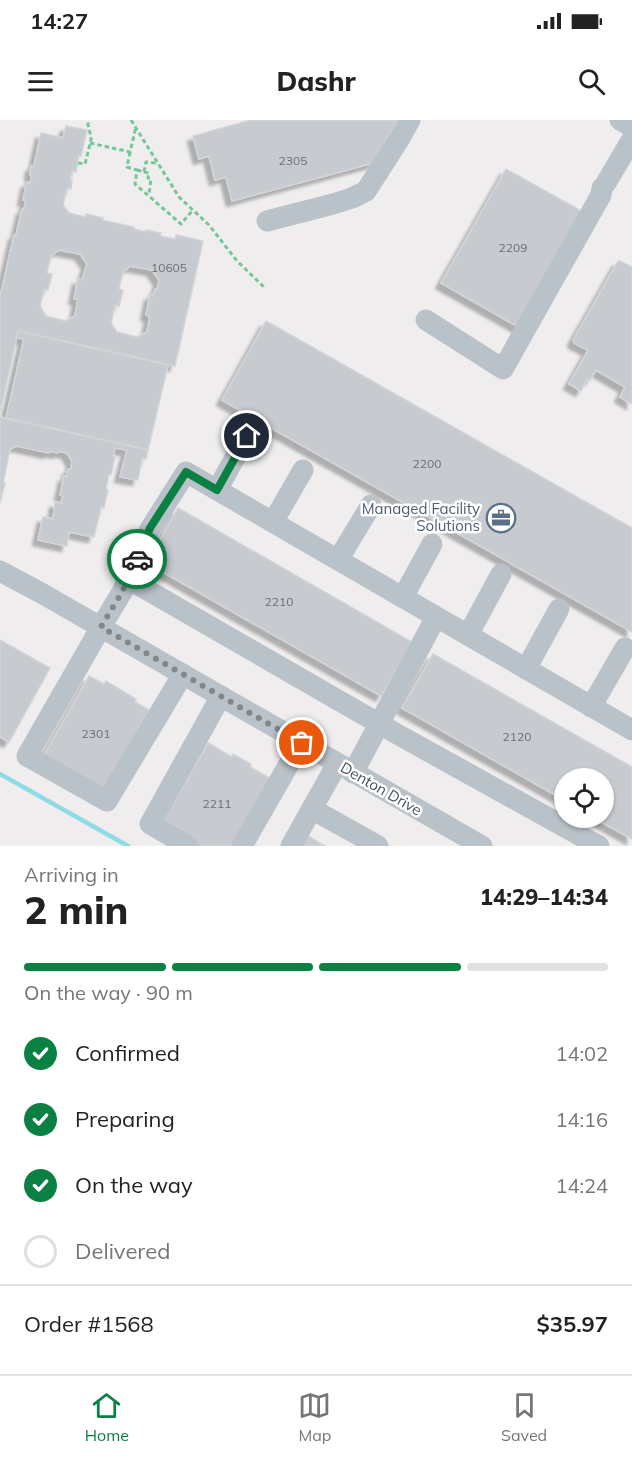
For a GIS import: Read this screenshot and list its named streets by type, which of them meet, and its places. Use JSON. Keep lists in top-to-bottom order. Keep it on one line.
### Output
{"streets":{"street":["Denton Drive"]},"places":{"office":["Managed Facility Solutions"]},"house_numbers":["2305","2209","10605","2200","2210","2301","2120","2211"],"page":{"status":"14:27","header":"Dashr","heading":["2 min","Arriving in","14:29–14:34"],"panel":["Order #1568","$35.97"],"bar":"On the way · 90 m","list":[["Confirmed","14:02"],["Preparing","14:16"],["On the way","14:24"],"Delivered"],"tabs":["Home","Map","Saved"]}}
